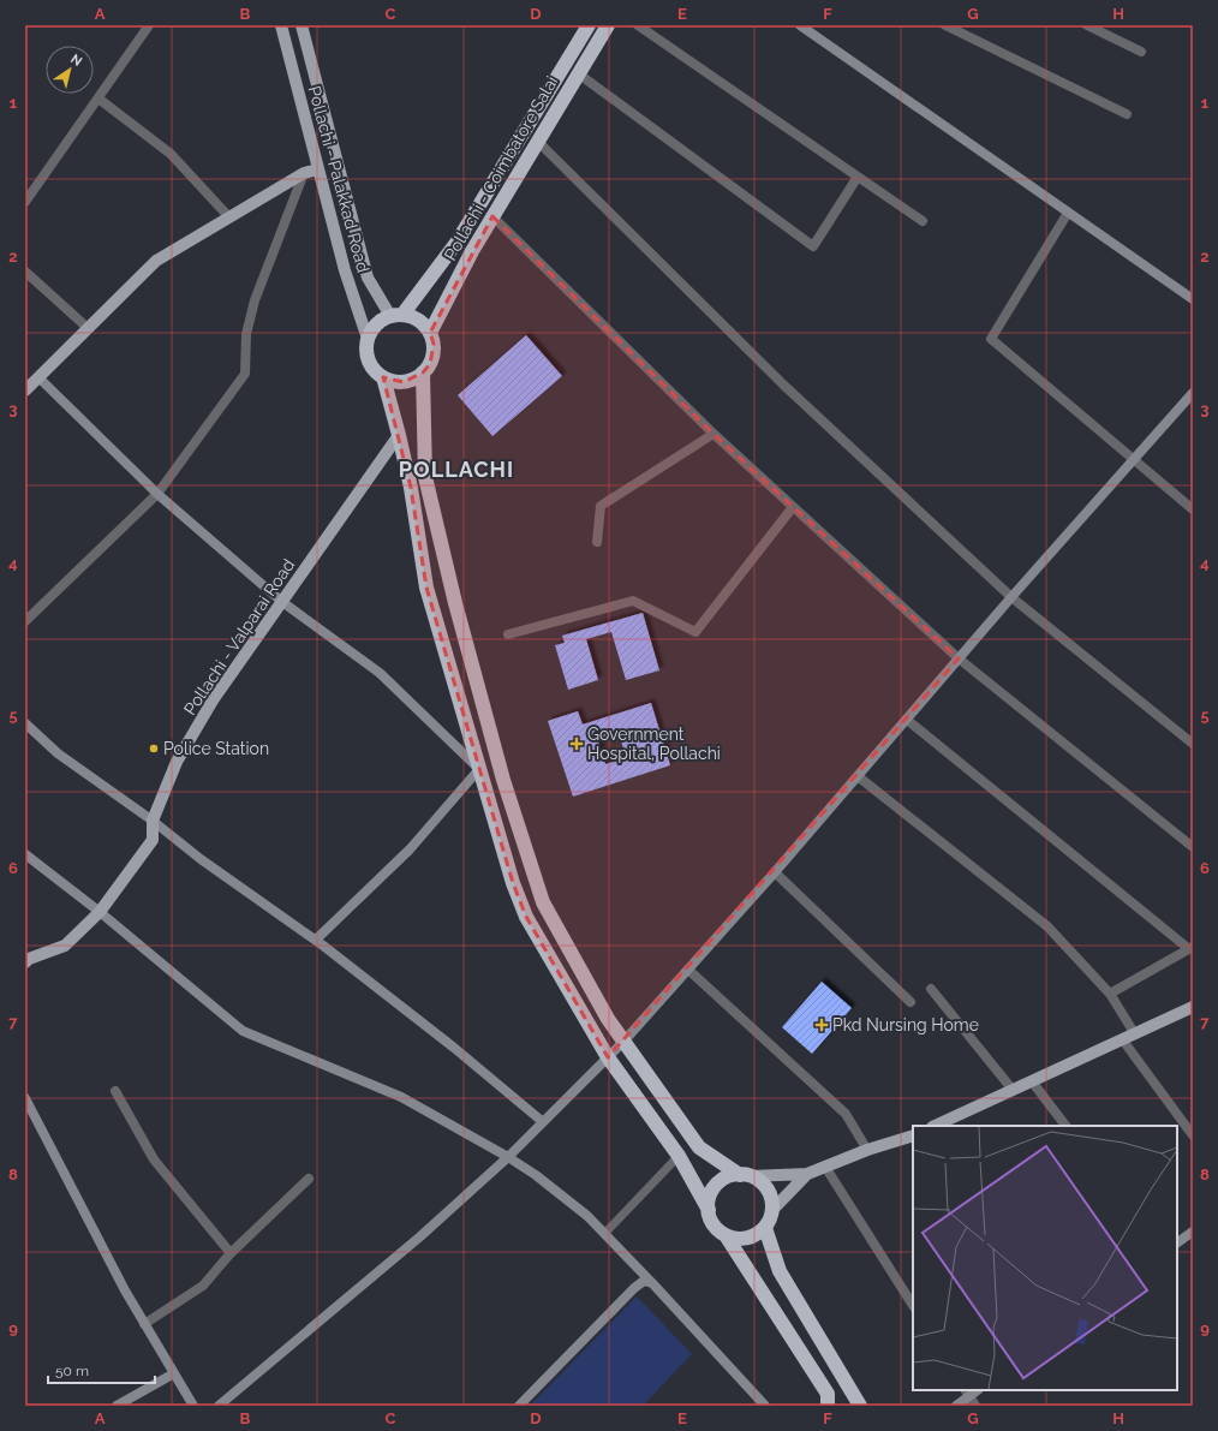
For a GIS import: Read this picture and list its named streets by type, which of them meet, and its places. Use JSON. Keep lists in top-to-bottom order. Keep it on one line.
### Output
{"streets":{"highway":["Pollachi - Coimbatore Salai"],"main road":["Pollachi - Palakkad Road","Pollachi - Valparai Road"]},"crossings":[["Pollachi - Coimbatore Salai","Pollachi - Palakkad Road"]],"districts":["POLLACHI"],"places":{"health":["Government Hospital, Pollachi","Pkd Nursing Home"],"other":["Police Station"]},"scale_bar":"50 m","north":"top right","grid":{"columns":["A","B","C","D","E","F","G","H"],"rows":["1","2","3","4","5","6","7","8","9"]}}
